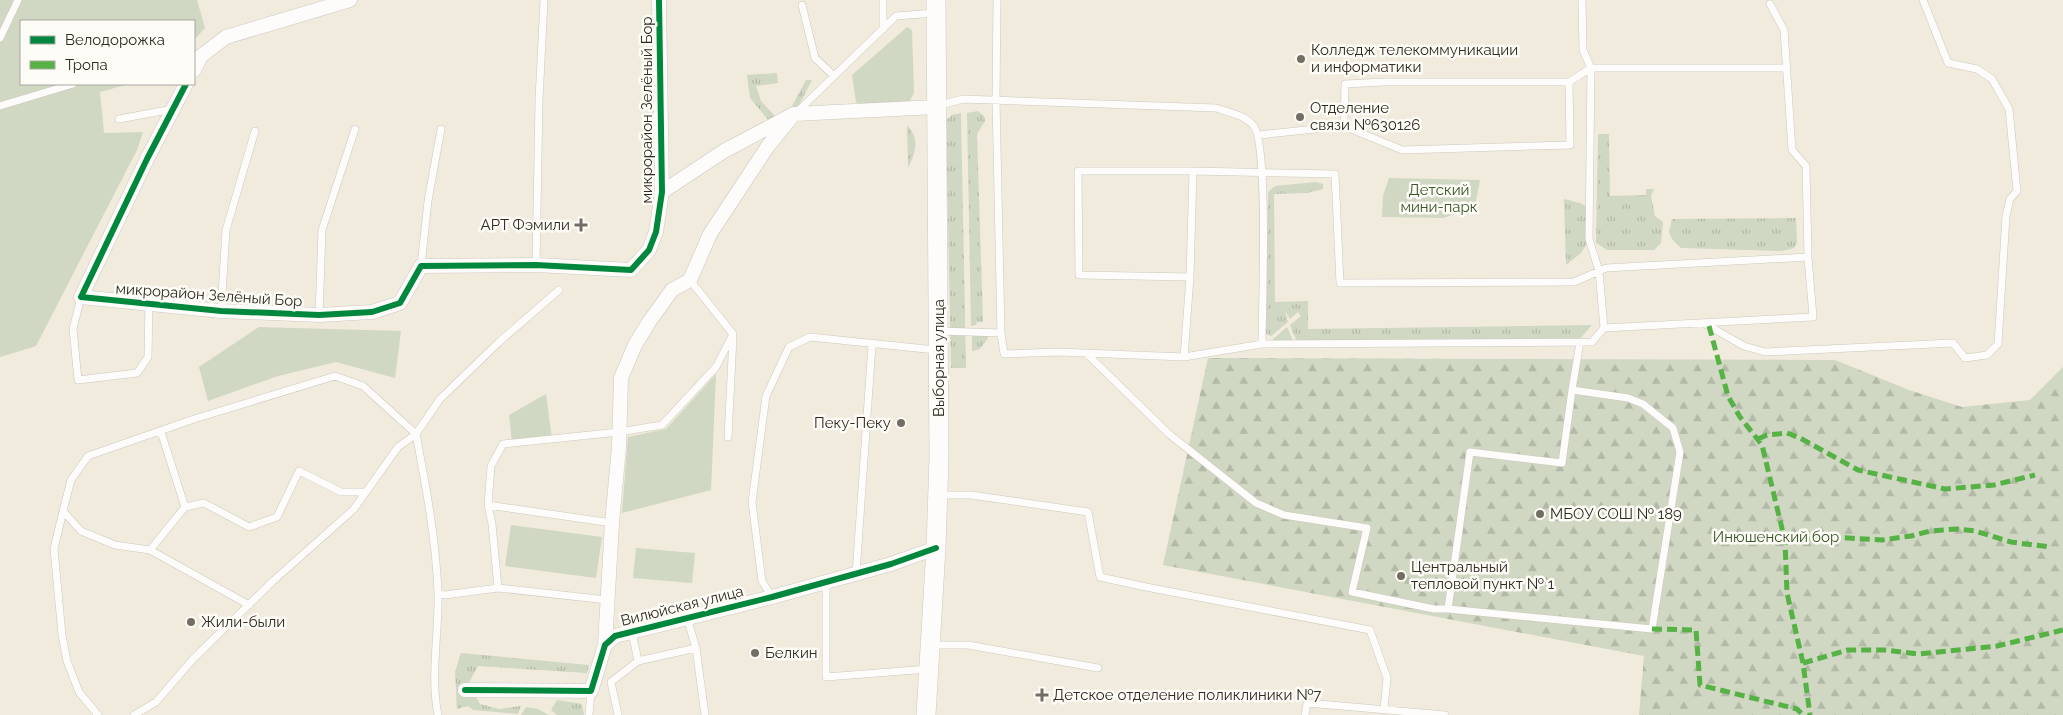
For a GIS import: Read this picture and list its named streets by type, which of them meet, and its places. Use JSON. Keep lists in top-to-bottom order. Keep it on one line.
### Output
{"streets":{"main road":["Выборная улица"],"street":["микрорайон Зелёный Бор","Вилюйская улица"]},"crossings":[["Выборная улица","Вилюйская улица"]],"parks":["Детский мини-парк","Инюшенский бор"],"places":{"other":["Колледж телекоммуникации и информатики","Отделение связи №630126","Пеку-Пеку","МБОУ СОШ № 189","Центральный тепловой пункт № 1","Жили-были","Белкин"],"health":["АРТ Фэмили","Детское отделение поликлиники №7"]},"legend":["Велодорожка","Тропа"]}
